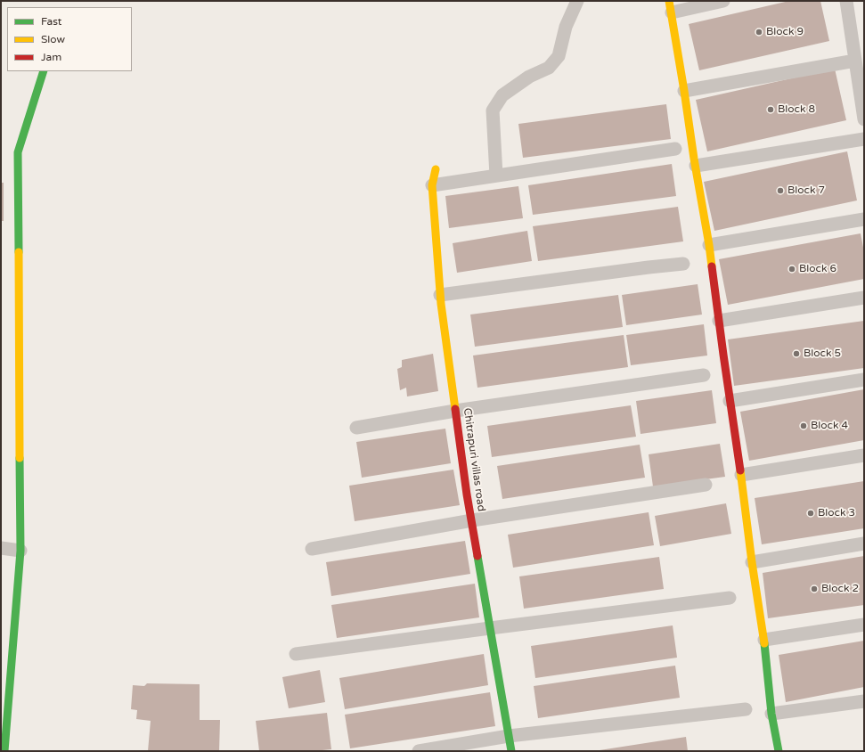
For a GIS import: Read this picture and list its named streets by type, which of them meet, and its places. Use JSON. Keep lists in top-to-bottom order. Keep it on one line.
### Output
{"streets":{"street":["Chitrapuri villas road"]},"places":["Block 9","Block 8","Block 7","Block 6","Block 5","Block 4","Block 3","Block 2"],"legend":["Fast","Slow","Jam"]}
